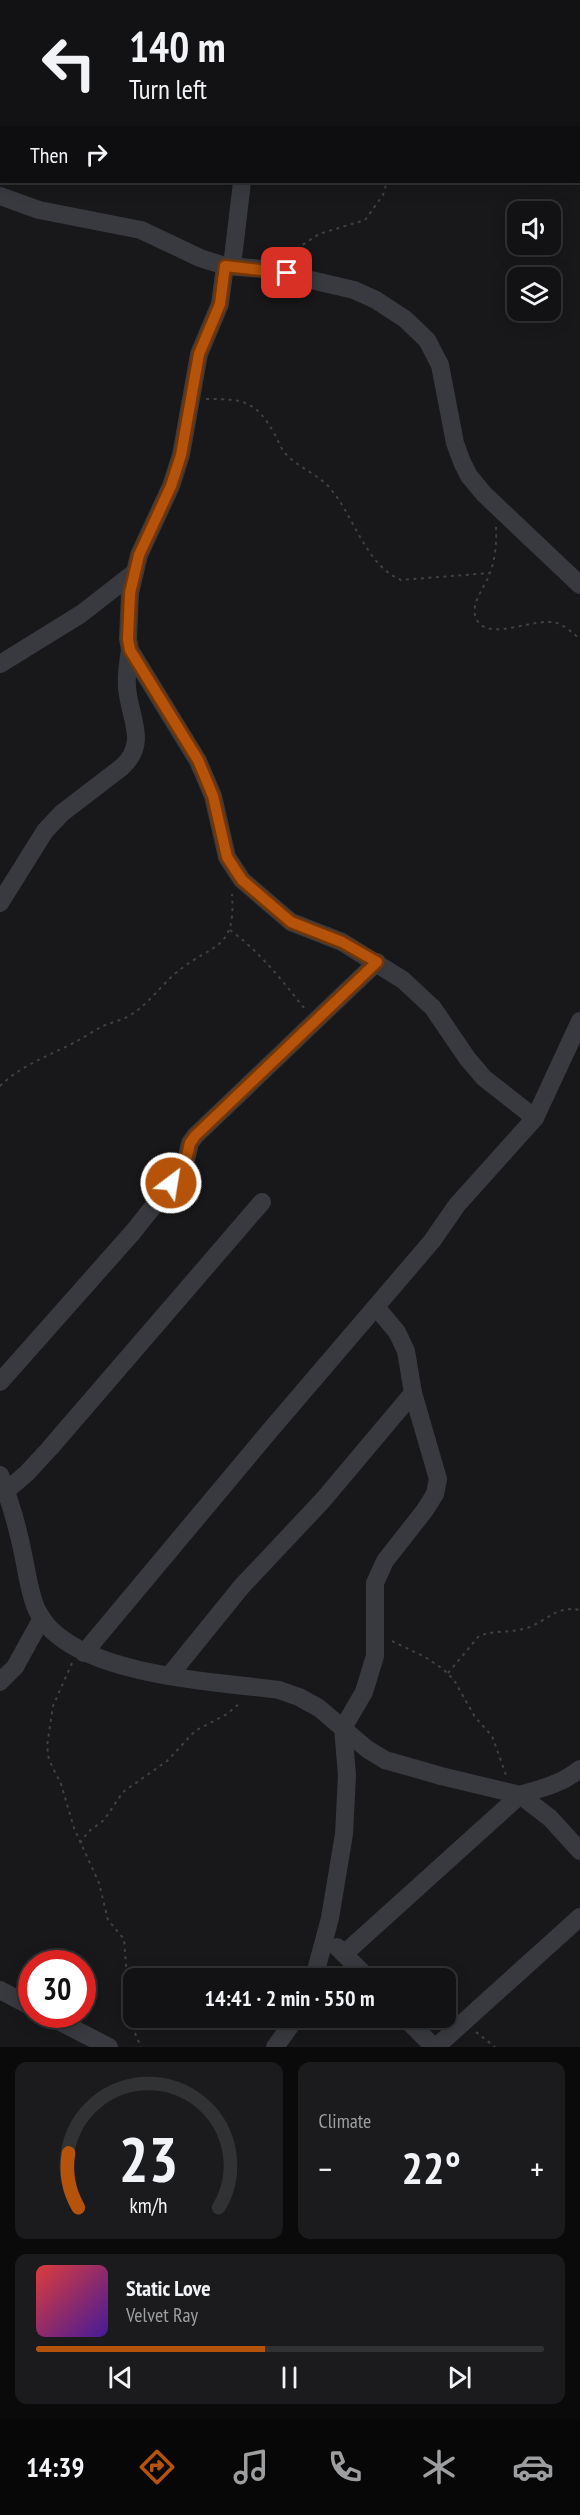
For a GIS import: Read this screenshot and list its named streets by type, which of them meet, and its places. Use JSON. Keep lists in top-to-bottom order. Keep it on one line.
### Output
{"page":{"turn":["140 m","Turn left"],"then":"Then","limit":"30","trip":"14:41 · 2 min · 550 m","tile":"Climate","heat":["−","22°","+"],"song":["Static Love","Velvet Ray"],"tabs":"14:39","gauge":["23","km/h"]}}
